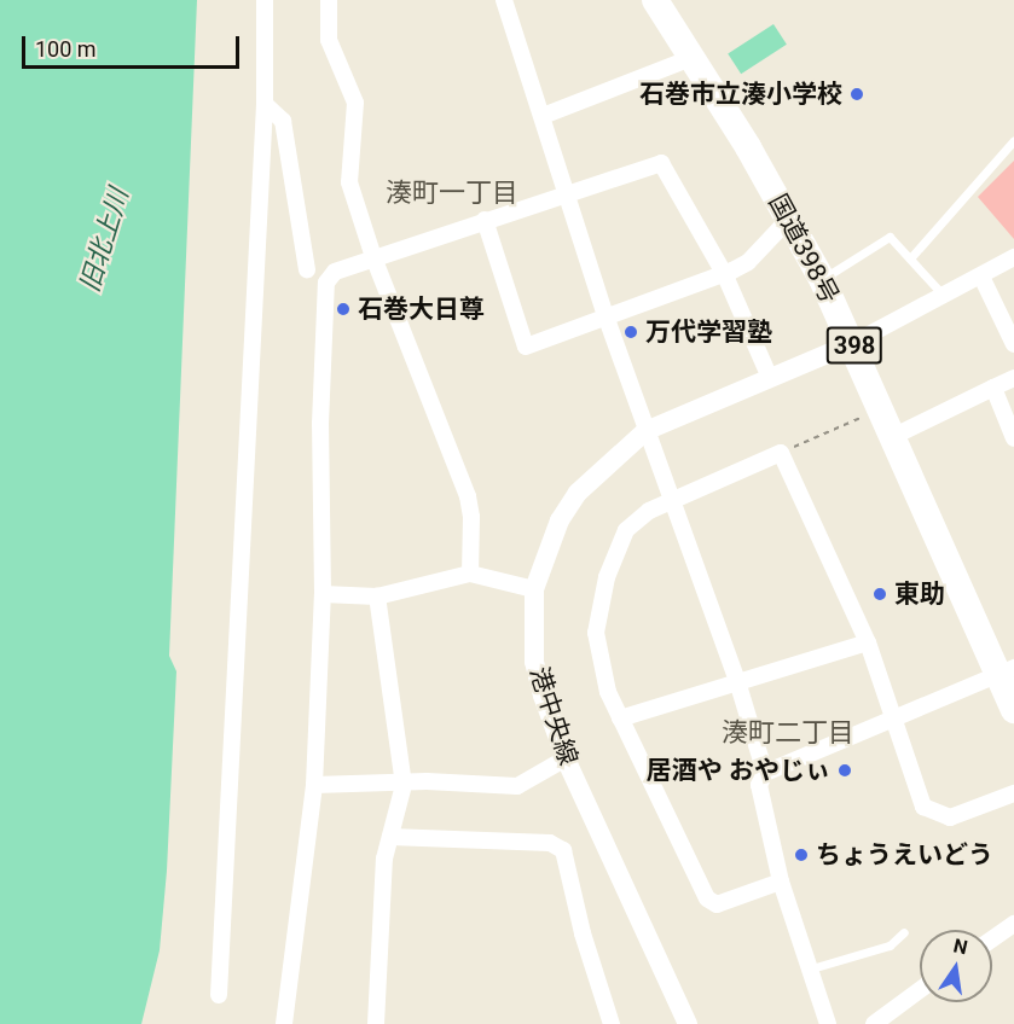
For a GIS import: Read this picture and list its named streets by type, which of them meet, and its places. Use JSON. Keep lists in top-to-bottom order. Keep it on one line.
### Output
{"streets":{"highway":["国道398号","398"],"street":["港中央線"]},"crossings":[["国道398号","港中央線"]],"districts":["湊町一丁目","湊町二丁目"],"water":["旧北上川"],"places":["石巻市立湊小学校","石巻大日尊","万代学習塾","東助","居酒や おやじぃ","ちょうえいどう"],"scale_bar":"100 m","north":"top"}
